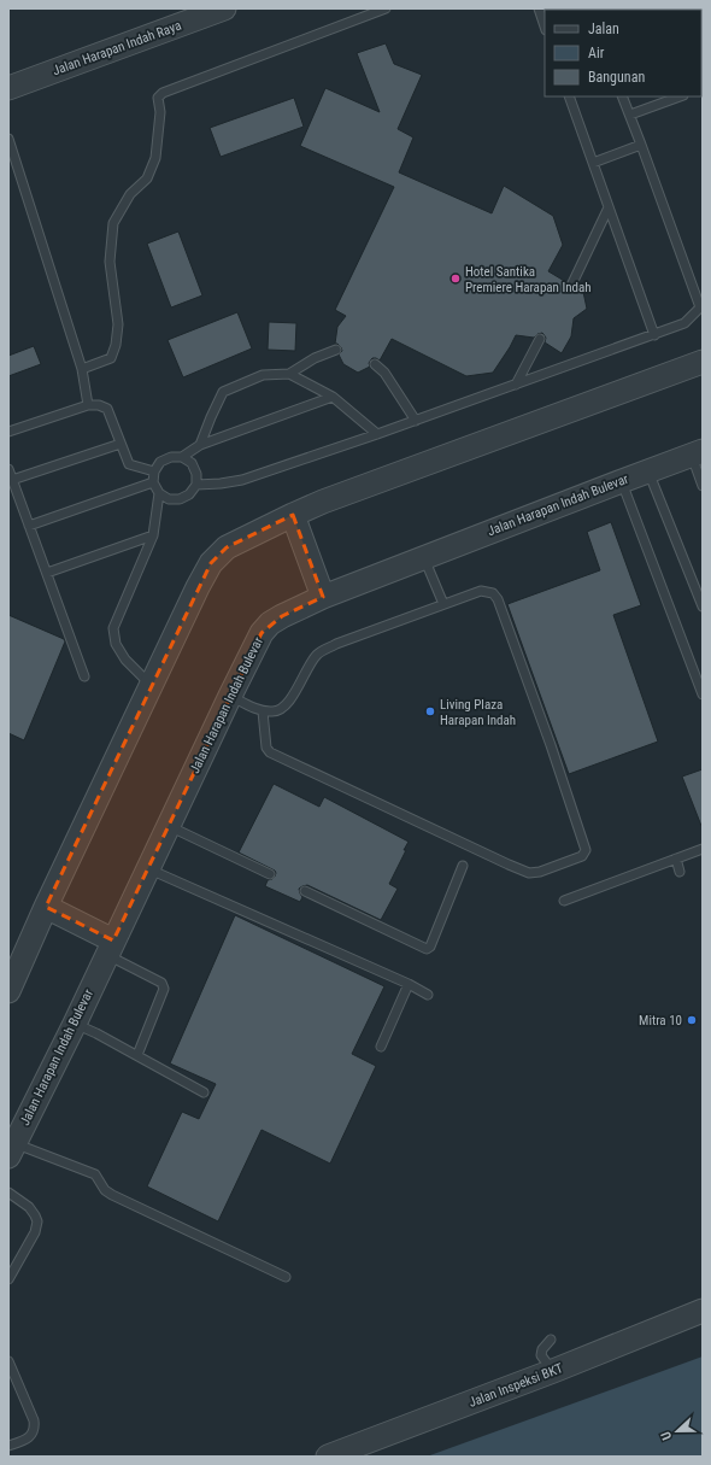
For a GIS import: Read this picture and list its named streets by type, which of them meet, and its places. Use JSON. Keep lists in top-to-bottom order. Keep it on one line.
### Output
{"streets":{"street":["Jalan Harapan Indah Raya","Jalan Harapan Indah Bulevar","Jalan Inspeksi BKT"]},"places":["Hotel Santika Premiere Harapan Indah","Living Plaza Harapan Indah","Mitra 10"],"legend":["Jalan","Air","Bangunan"],"north":"left"}
